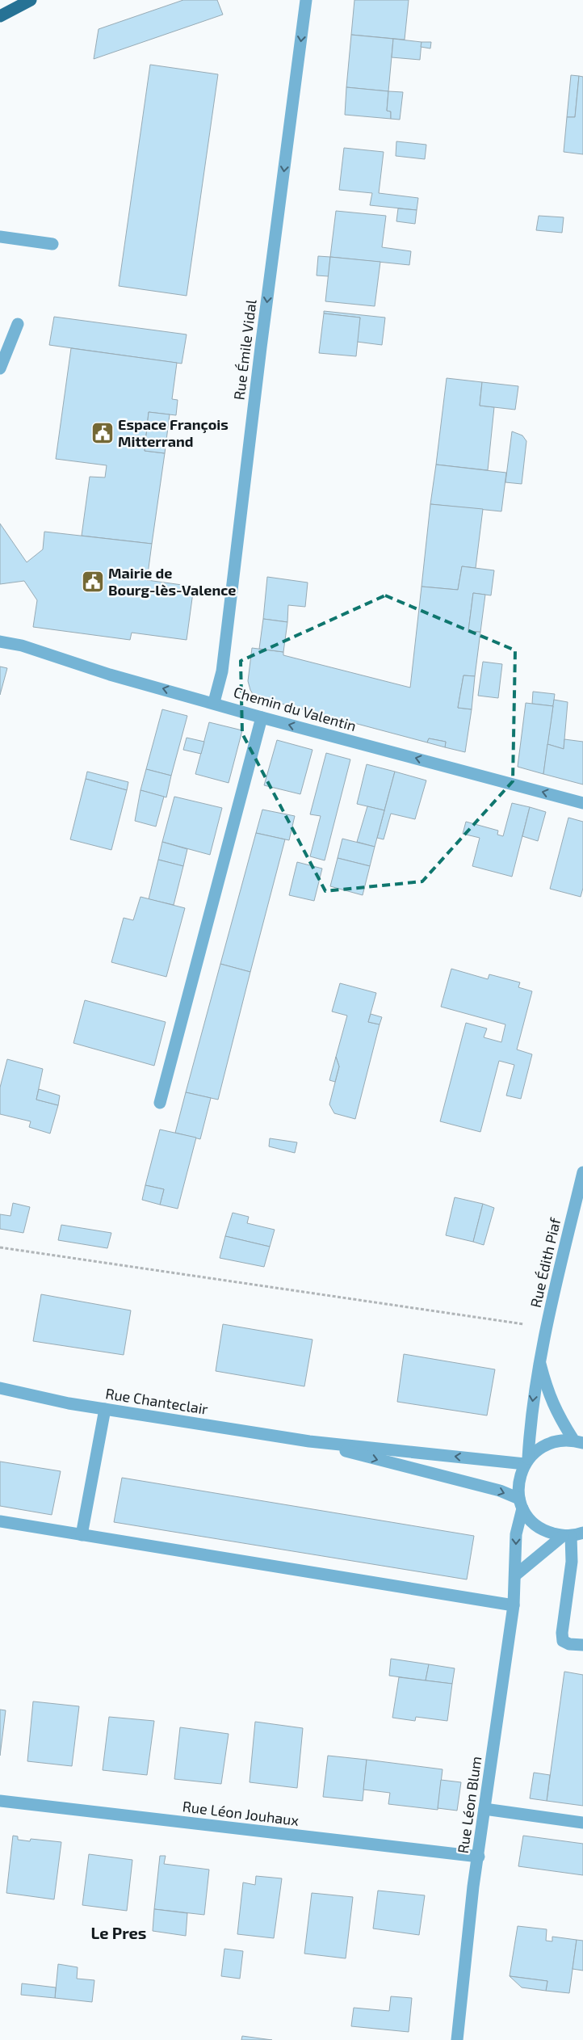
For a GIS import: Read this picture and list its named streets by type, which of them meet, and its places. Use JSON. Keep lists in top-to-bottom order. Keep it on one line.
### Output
{"streets":{"street":["Rue Émile Vidal","Chemin du Valentin","Rue Édith Piaf","Rue Chanteclair","Rue Léon Blum","Rue Léon Jouhaux"]},"crossings":[["Rue Émile Vidal","Chemin du Valentin"],["Rue Édith Piaf","Rue Chanteclair"],["Rue Édith Piaf","Rue Léon Blum"],["Rue Chanteclair","Rue Léon Blum"],["Rue Léon Blum","Rue Léon Jouhaux"]],"one_way":["Rue Émile Vidal","Chemin du Valentin"],"districts":["Le Pres"],"places":{"public building":["Espace François Mitterrand","Mairie de Bourg-lès-Valence"]}}
